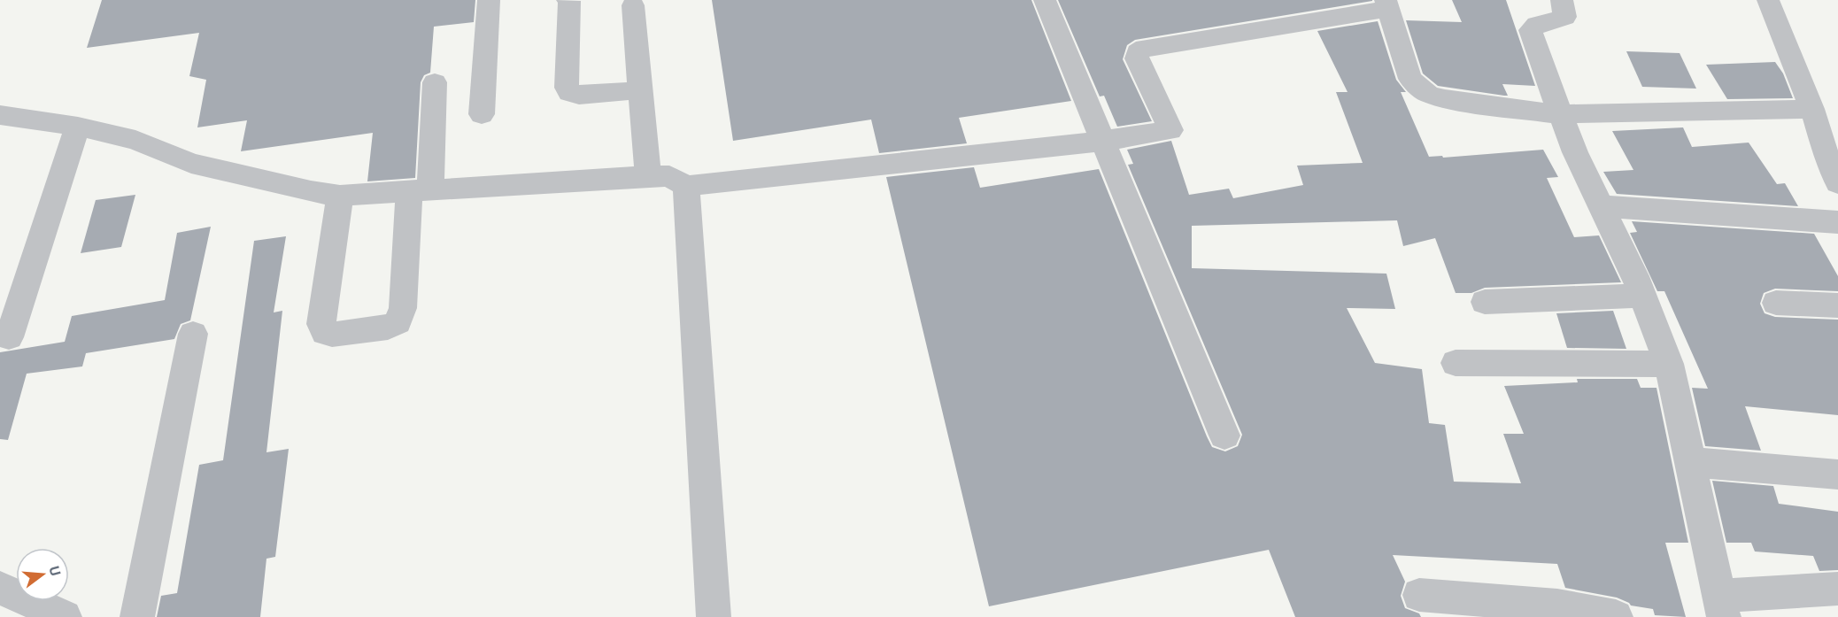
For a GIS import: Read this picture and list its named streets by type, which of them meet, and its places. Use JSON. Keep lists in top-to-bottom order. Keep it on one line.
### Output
{"north":"right"}
